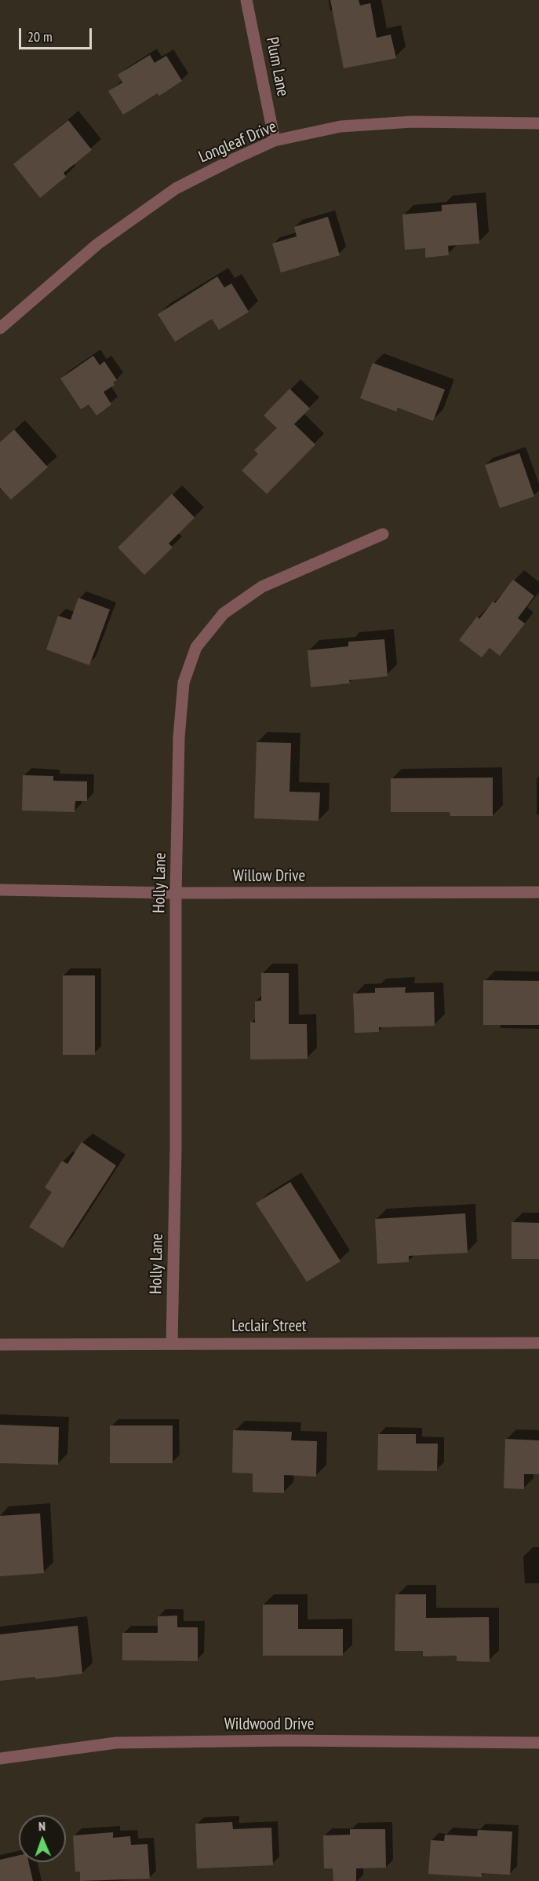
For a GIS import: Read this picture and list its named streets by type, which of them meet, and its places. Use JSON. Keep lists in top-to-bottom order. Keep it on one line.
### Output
{"streets":{"street":["Plum Lane","Longleaf Drive","Willow Drive","Holly Lane","Leclair Street","Wildwood Drive"]},"crossings":[["Plum Lane","Longleaf Drive"],["Willow Drive","Holly Lane"],["Holly Lane","Leclair Street"]],"scale_bar":"20 m","north":"top"}
